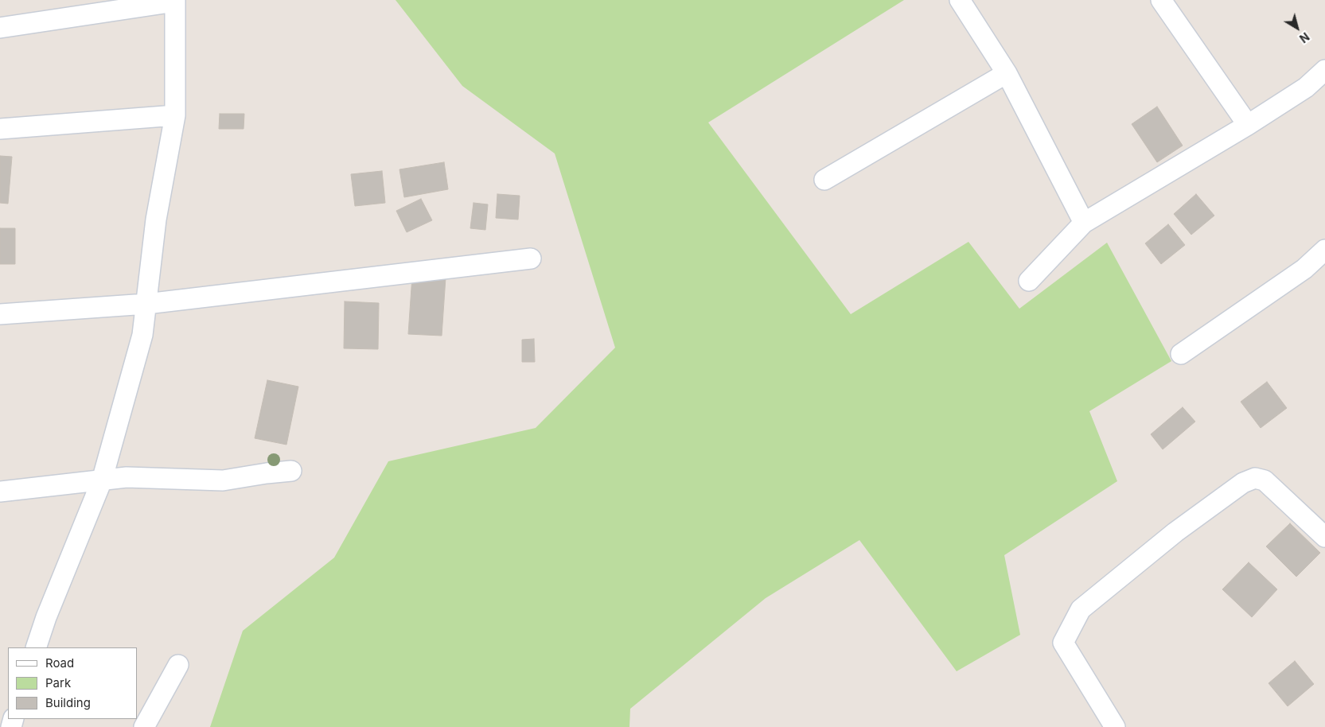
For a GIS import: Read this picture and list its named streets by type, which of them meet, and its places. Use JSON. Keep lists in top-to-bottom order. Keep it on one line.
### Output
{"legend":["Road","Park","Building"],"north":"bottom right"}
